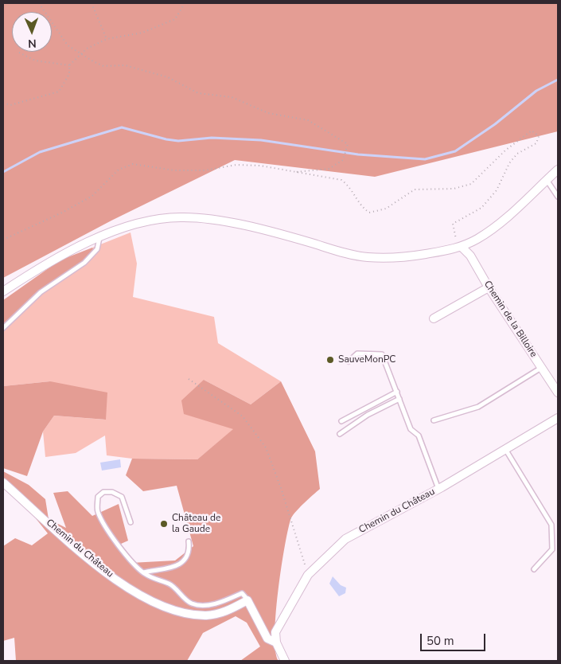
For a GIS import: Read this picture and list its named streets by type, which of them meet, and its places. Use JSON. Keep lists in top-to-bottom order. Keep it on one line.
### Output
{"streets":{"street":["Chemin de la Billoire","Chemin du Château"]},"places":["SauveMonPC","Château de la Gaude"],"scale_bar":"50 m","north":"bottom"}
